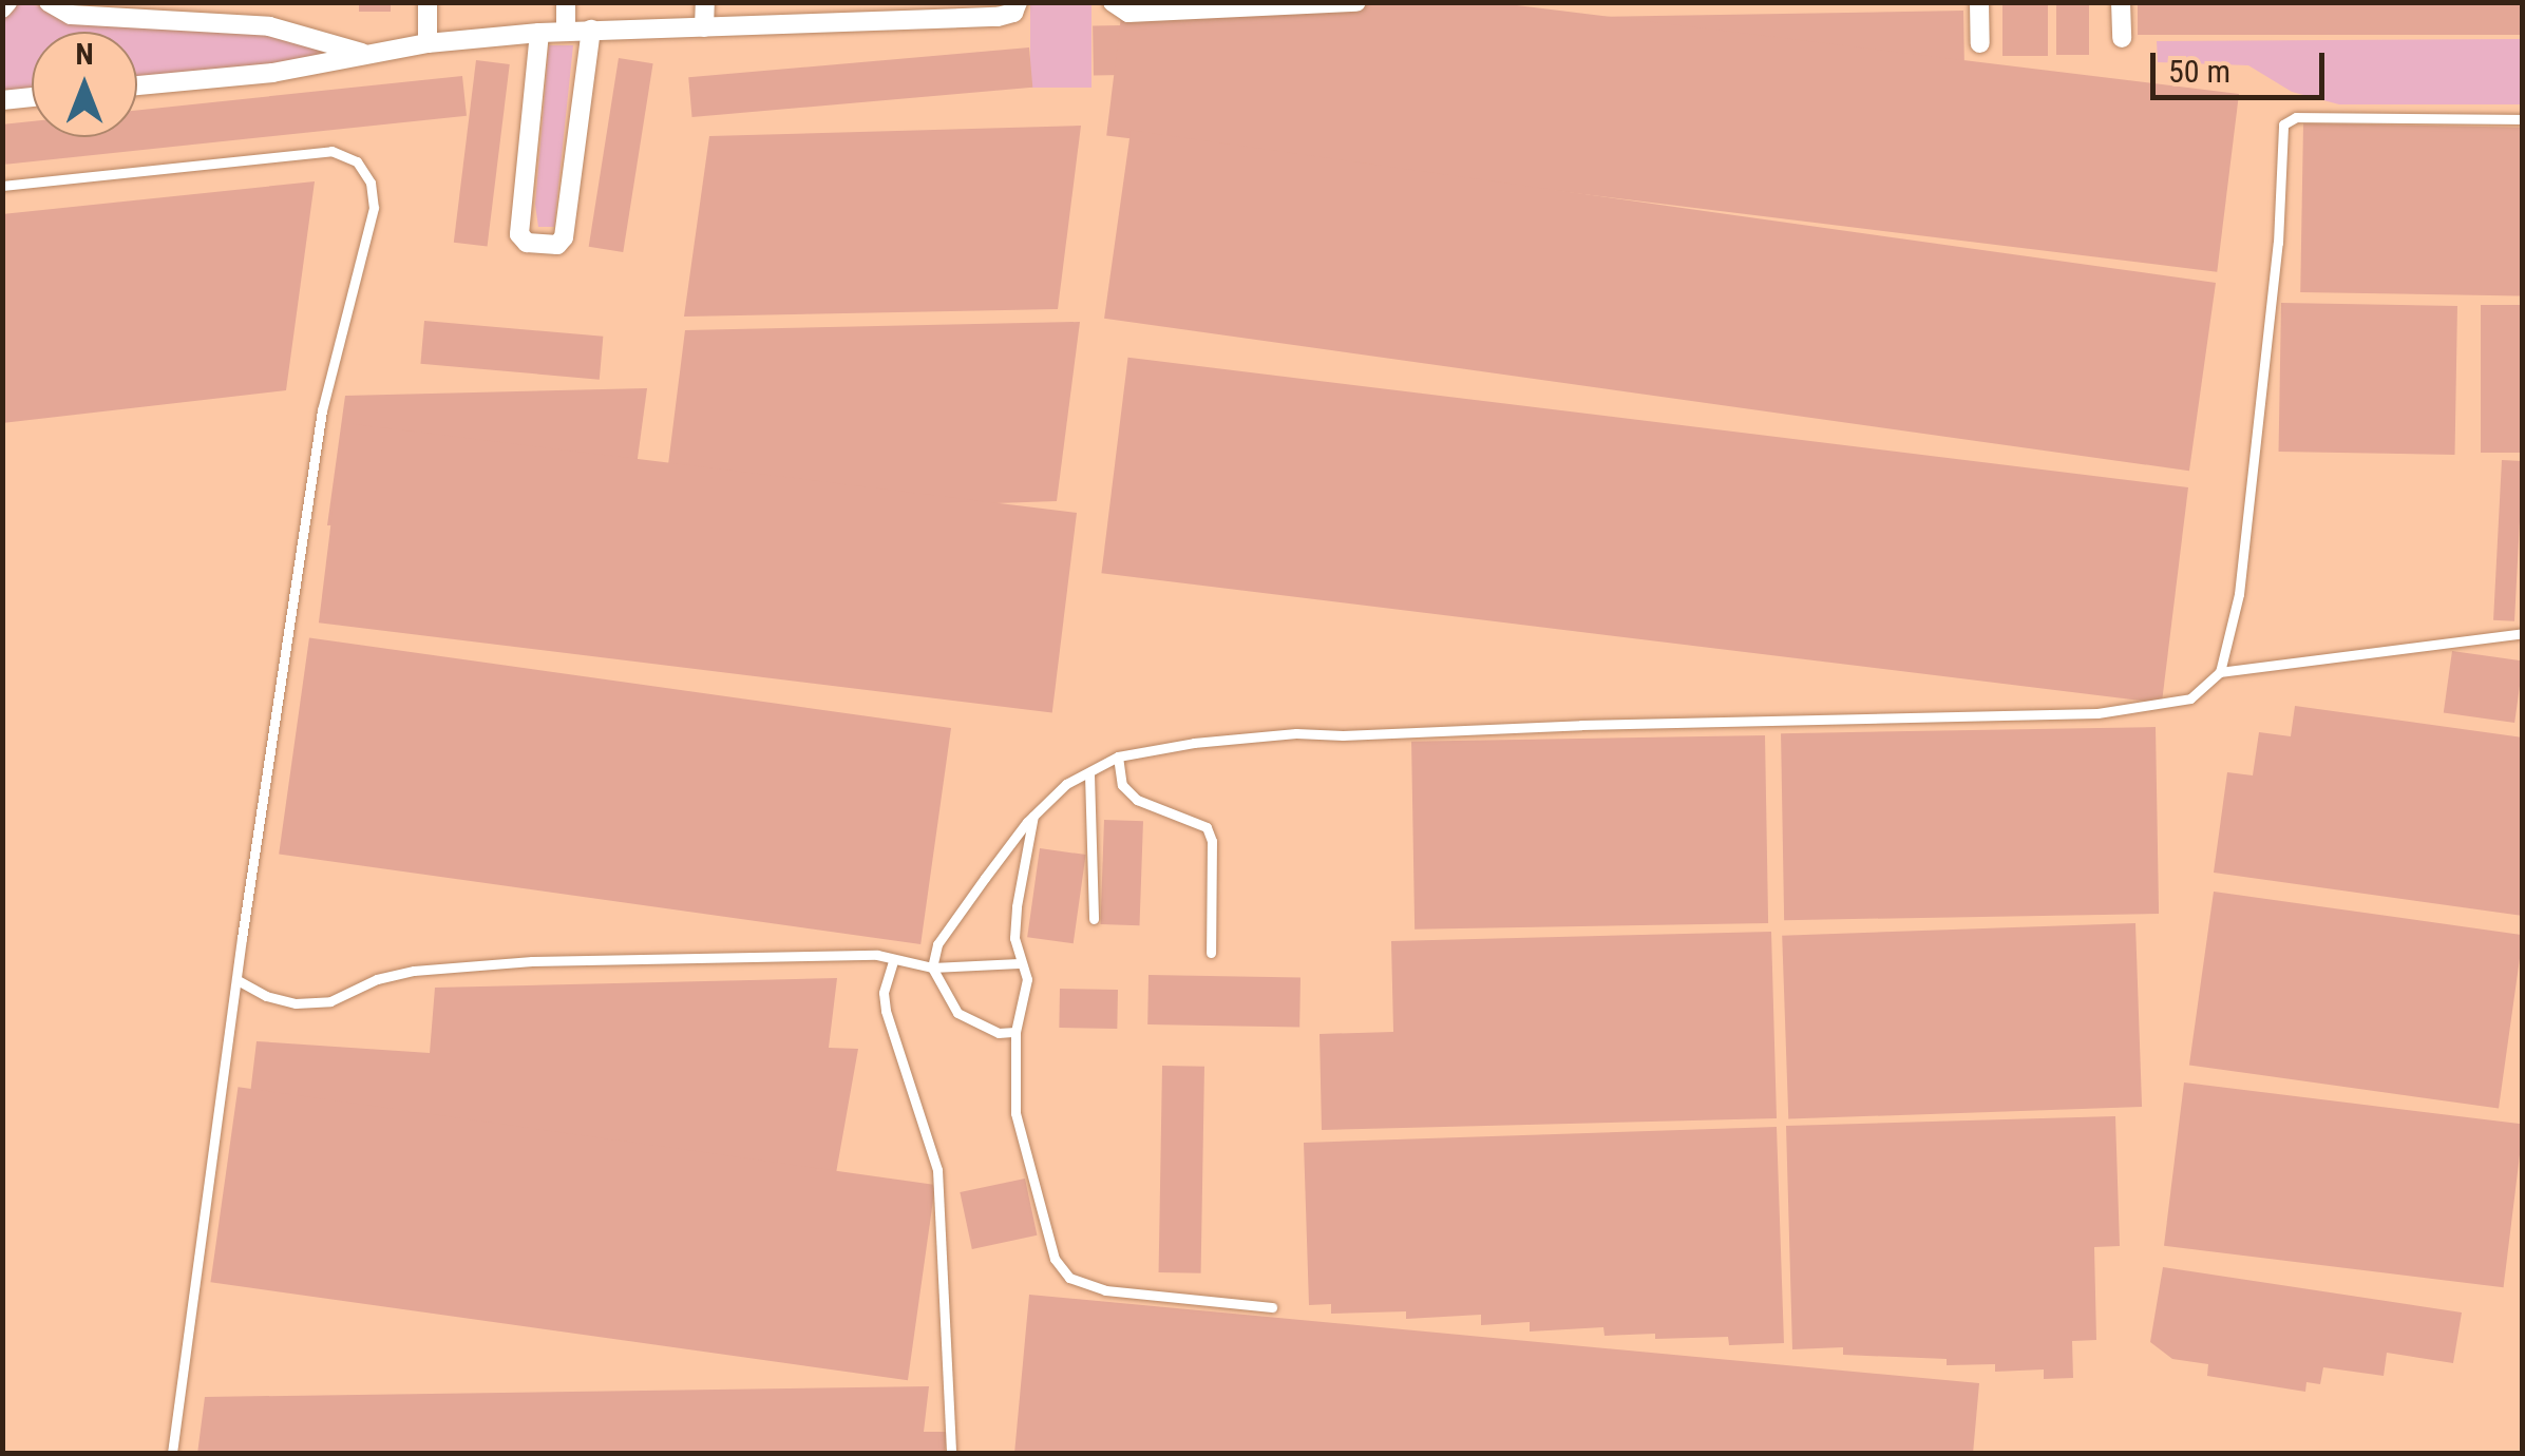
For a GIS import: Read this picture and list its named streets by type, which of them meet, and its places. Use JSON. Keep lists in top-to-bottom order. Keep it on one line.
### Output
{"scale_bar":"50 m","north":"top"}
